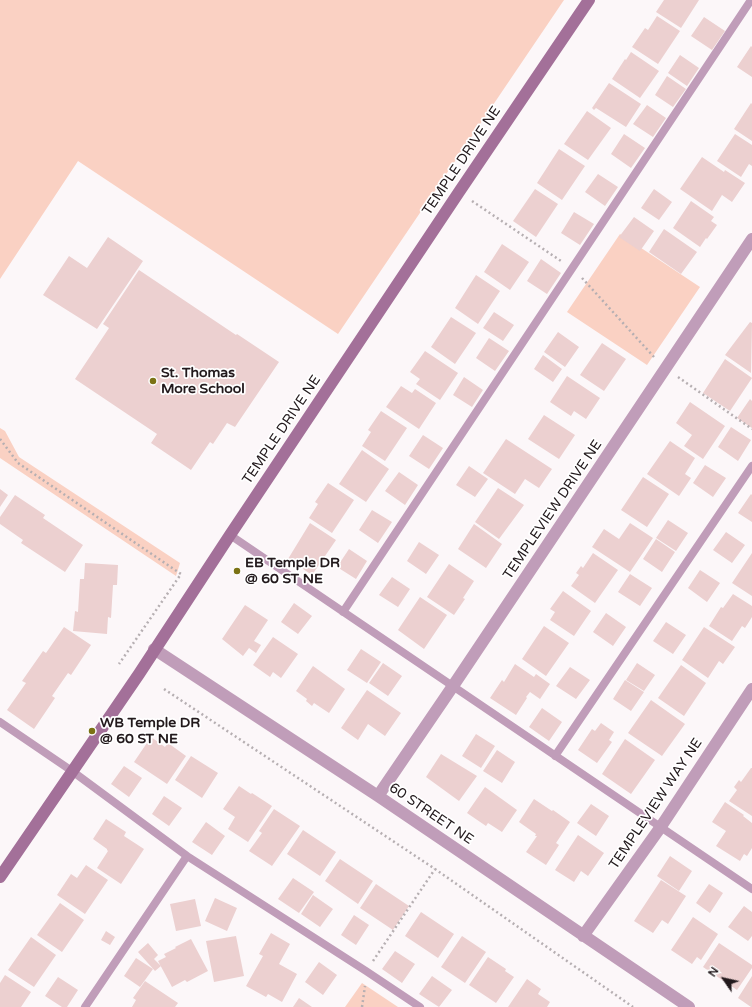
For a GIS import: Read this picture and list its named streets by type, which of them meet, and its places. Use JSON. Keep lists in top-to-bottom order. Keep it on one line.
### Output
{"streets":{"street":["TEMPLE DRIVE NE","TEMPLEVIEW DRIVE NE","TEMPLEVIEW WAY NE","60 STREET NE"]},"crossings":[["TEMPLE DRIVE NE","60 STREET NE"],["TEMPLEVIEW DRIVE NE","60 STREET NE"],["TEMPLEVIEW WAY NE","60 STREET NE"]],"places":["St. Thomas More School","EB Temple DR @ 60 ST NE","WB Temple DR @ 60 ST NE"],"north":"top left"}
